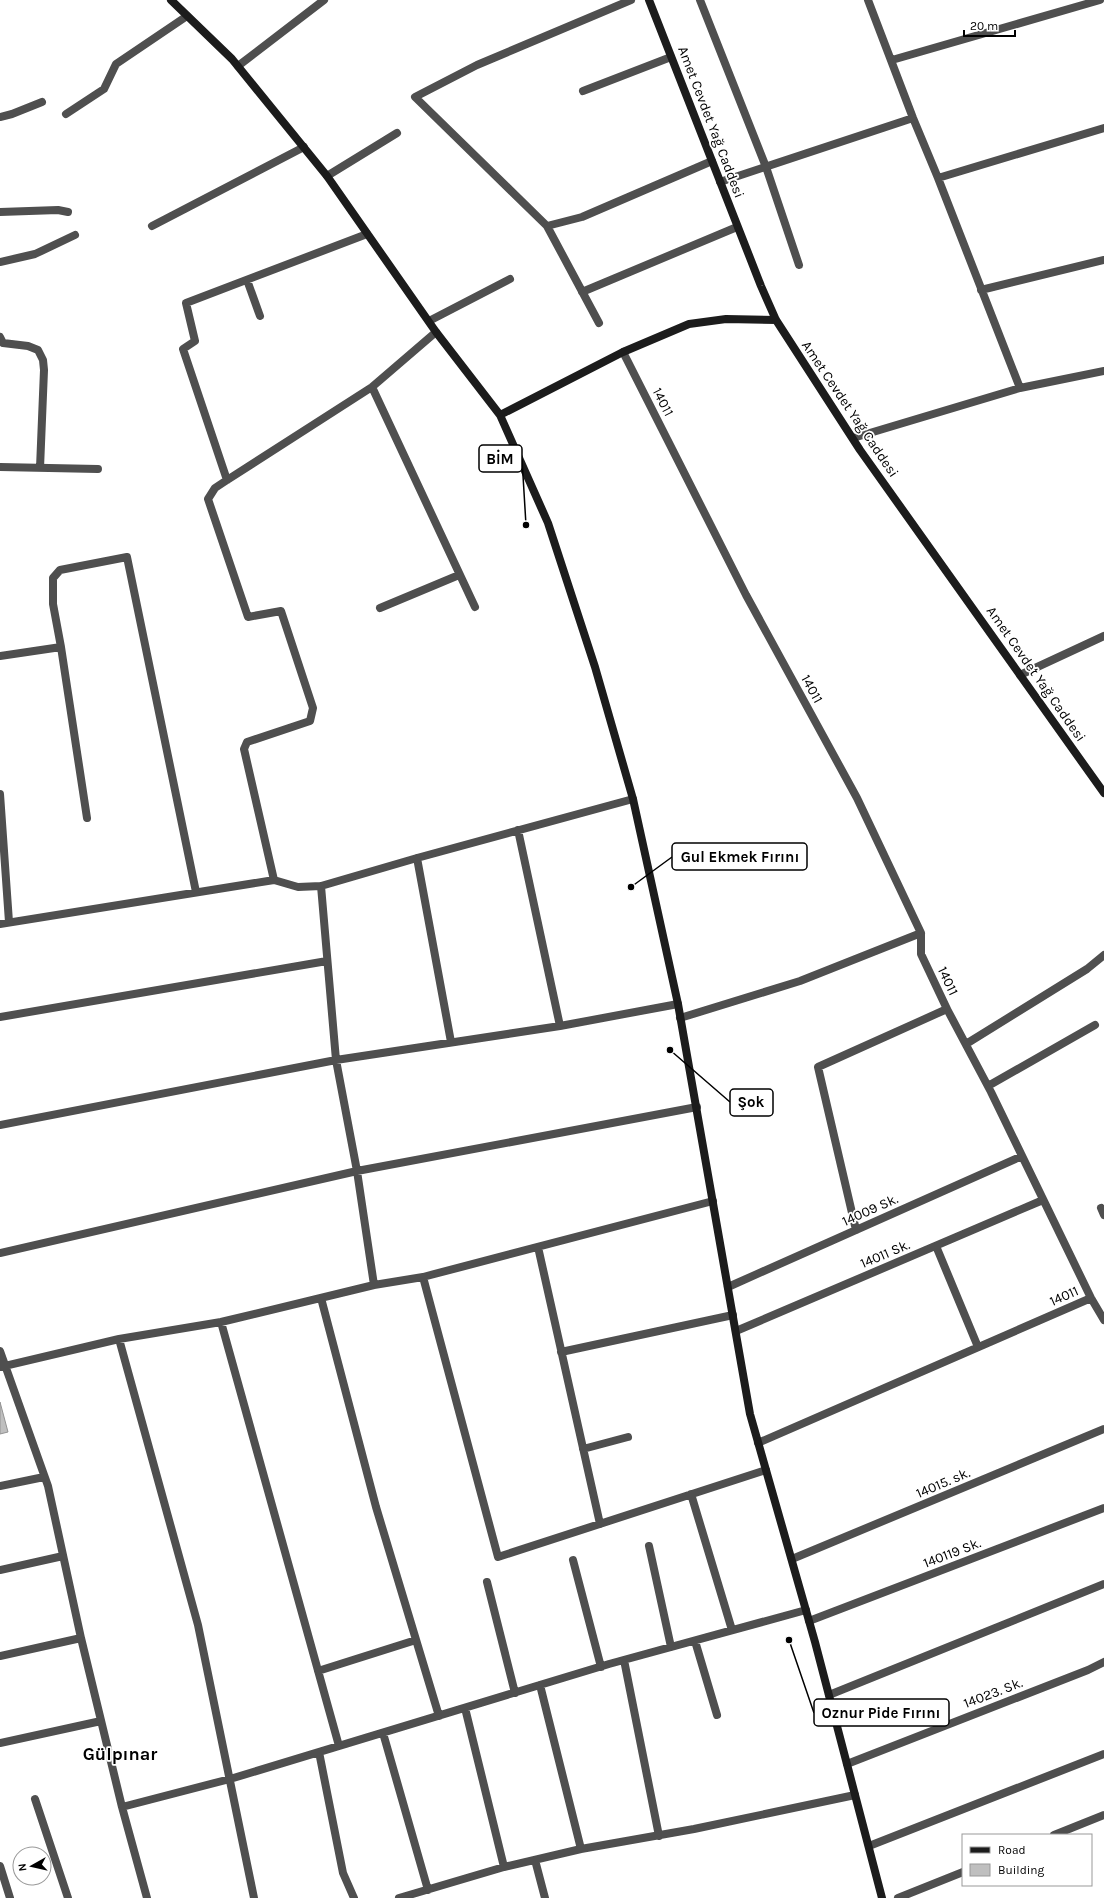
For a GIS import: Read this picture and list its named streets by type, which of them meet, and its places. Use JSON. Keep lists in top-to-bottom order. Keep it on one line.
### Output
{"streets":{"main road":["Amet Cevdet Yağ Caddesi"],"street":["14011","14009 Sk.","14011 Sk.","14015. sk.","140119 Sk.","14023. Sk."]},"crossings":[["14011","14009 Sk."],["14011","14011 Sk."]],"districts":["Gülpınar"],"places":["BİM","Gul Ekmek Fırını","Şok","Oznur Pide Fırını"],"legend":["Road","Building"],"scale_bar":"20 m","north":"left"}
